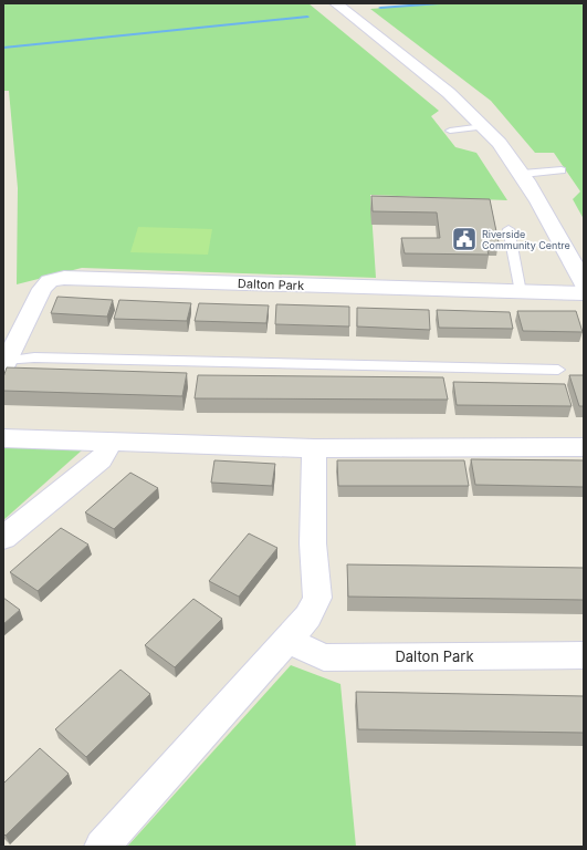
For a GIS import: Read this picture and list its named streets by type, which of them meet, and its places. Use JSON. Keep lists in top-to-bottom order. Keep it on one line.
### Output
{"streets":{"street":["Dalton Park"]},"places":{"public building":["Riverside Community Centre"]}}
